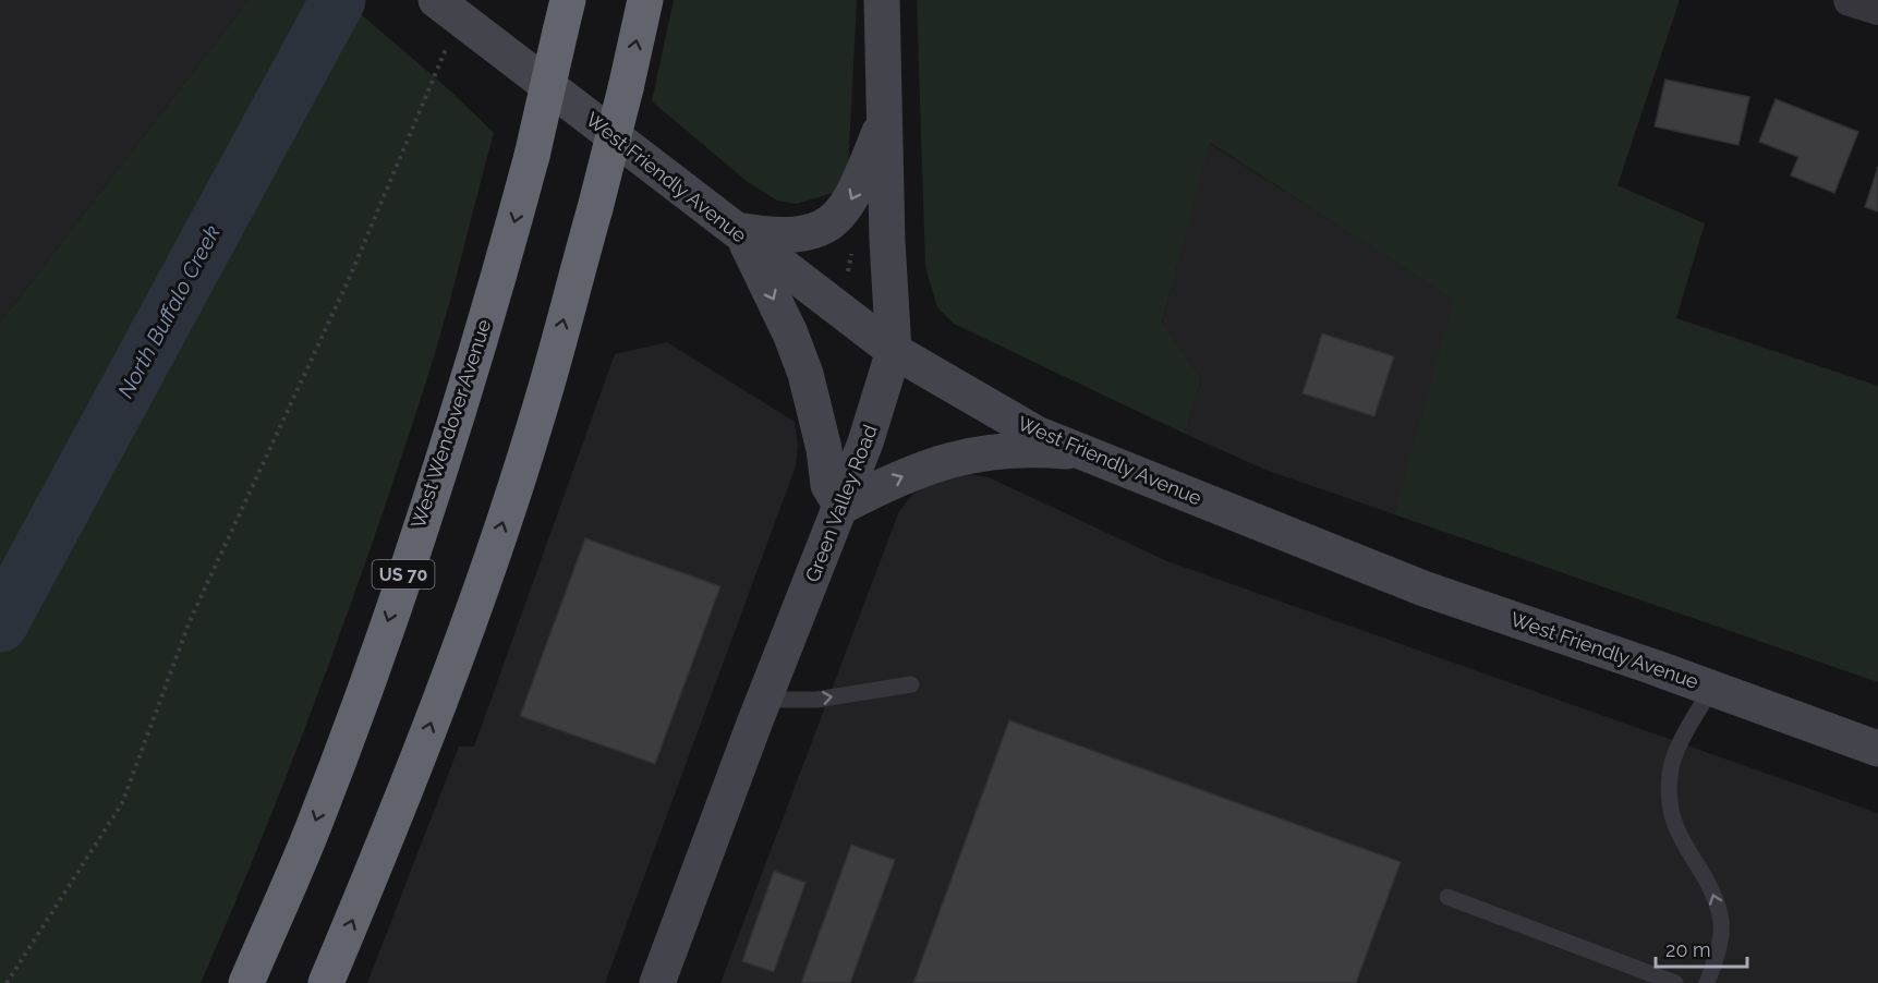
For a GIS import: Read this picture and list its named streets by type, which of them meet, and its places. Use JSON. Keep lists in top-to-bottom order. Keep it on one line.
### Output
{"streets":{"highway":["West Wendover Avenue","US 70"],"main road":["West Friendly Avenue","Green Valley Road"]},"crossings":[["West Friendly Avenue","Green Valley Road"]],"water":["North Buffalo Creek"],"scale_bar":"20 m"}
